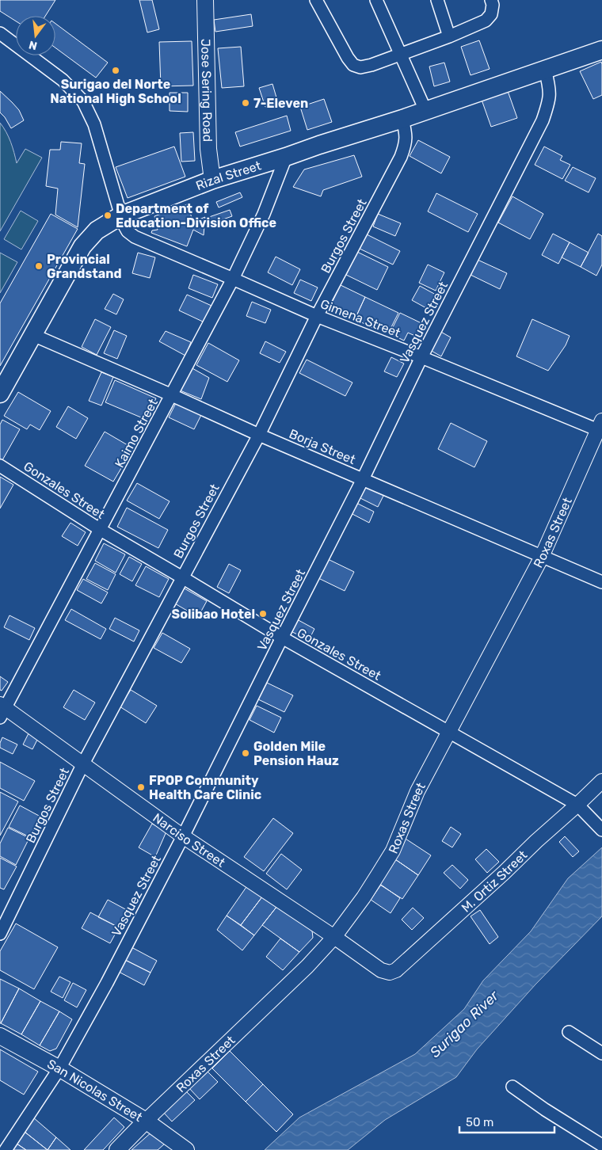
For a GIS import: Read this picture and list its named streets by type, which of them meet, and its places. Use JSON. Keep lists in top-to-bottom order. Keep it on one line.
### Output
{"streets":{"main road":["Jose Sering Road","Rizal Street","Roxas Street","San Nicolas Street"],"street":["Burgos Street","Gimena Street","Vasquez Street","Kaimo Street","Borja Street","Gonzales Street","Narciso Street","M. Ortiz Street"]},"crossings":[["Jose Sering Road","Rizal Street"],["Rizal Street","Burgos Street"],["Rizal Street","Gimena Street"],["Rizal Street","Vasquez Street"],["Rizal Street","Kaimo Street"],["Rizal Street","Borja Street"],["Burgos Street","Gimena Street"],["Burgos Street","Borja Street"],["Burgos Street","Gonzales Street"],["Burgos Street","Narciso Street"],["Gimena Street","Vasquez Street"],["Gimena Street","Kaimo Street"],["Gimena Street","Roxas Street"],["Vasquez Street","Borja Street"],["Vasquez Street","Gonzales Street"],["Vasquez Street","Narciso Street"],["Vasquez Street","San Nicolas Street"],["Kaimo Street","Borja Street"],["Kaimo Street","Gonzales Street"],["Kaimo Street","Narciso Street"],["Borja Street","Roxas Street"],["Gonzales Street","Roxas Street"],["Gonzales Street","M. Ortiz Street"],["Roxas Street","Narciso Street"],["Roxas Street","San Nicolas Street"],["Narciso Street","M. Ortiz Street"]],"water":["Surigao River"],"places":["Surigao del Norte National High School","7-Eleven","Department of Education-Division Office","Provincial Grandstand","Solibao Hotel","Golden Mile Pension Hauz","FPOP Community Health Care Clinic"],"scale_bar":"50 m","north":"bottom"}
